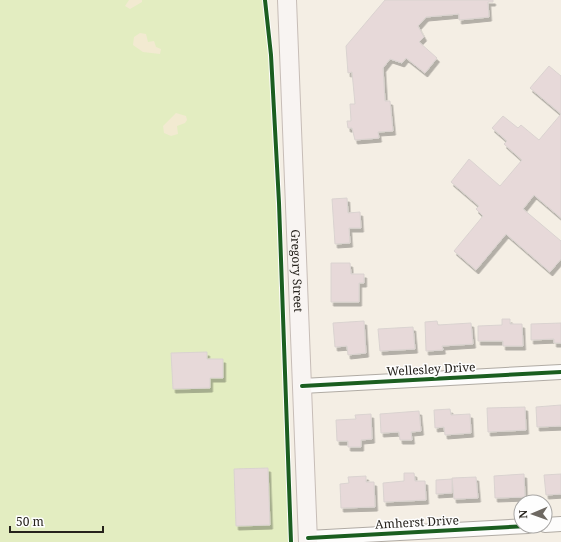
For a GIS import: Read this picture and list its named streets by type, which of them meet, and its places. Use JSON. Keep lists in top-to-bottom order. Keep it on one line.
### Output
{"streets":{"main road":["Gregory Street"],"street":["Wellesley Drive","Amherst Drive"]},"crossings":[["Gregory Street","Wellesley Drive"],["Gregory Street","Amherst Drive"]],"scale_bar":"50 m","north":"left"}
